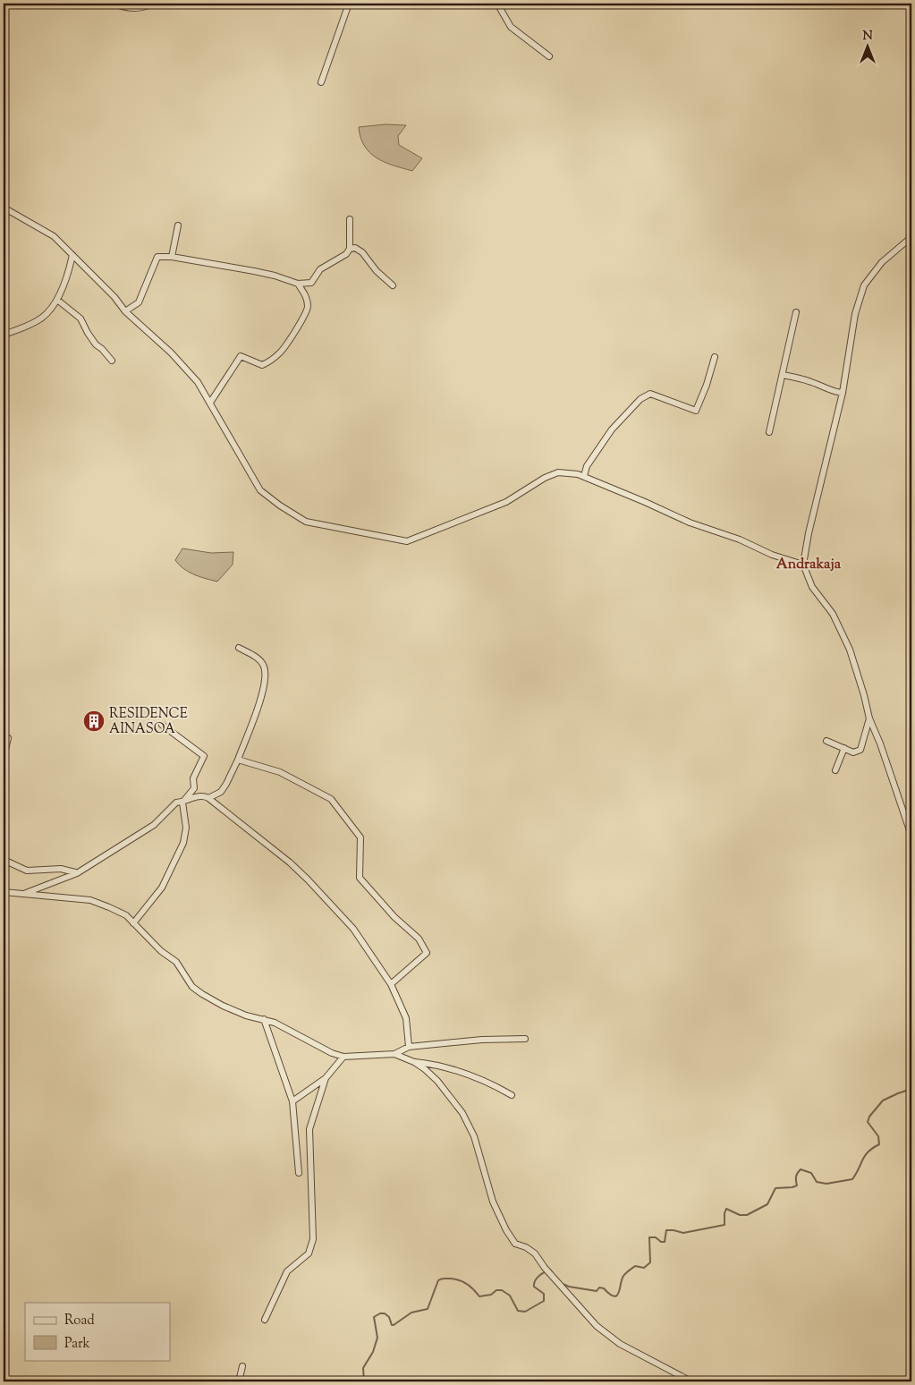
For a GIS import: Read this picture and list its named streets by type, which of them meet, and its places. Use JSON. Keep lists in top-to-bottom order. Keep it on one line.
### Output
{"districts":["Andrakaja"],"places":{"building":["RESIDENCE AINASOA"]},"legend":["Road","Park"],"north":"top"}
